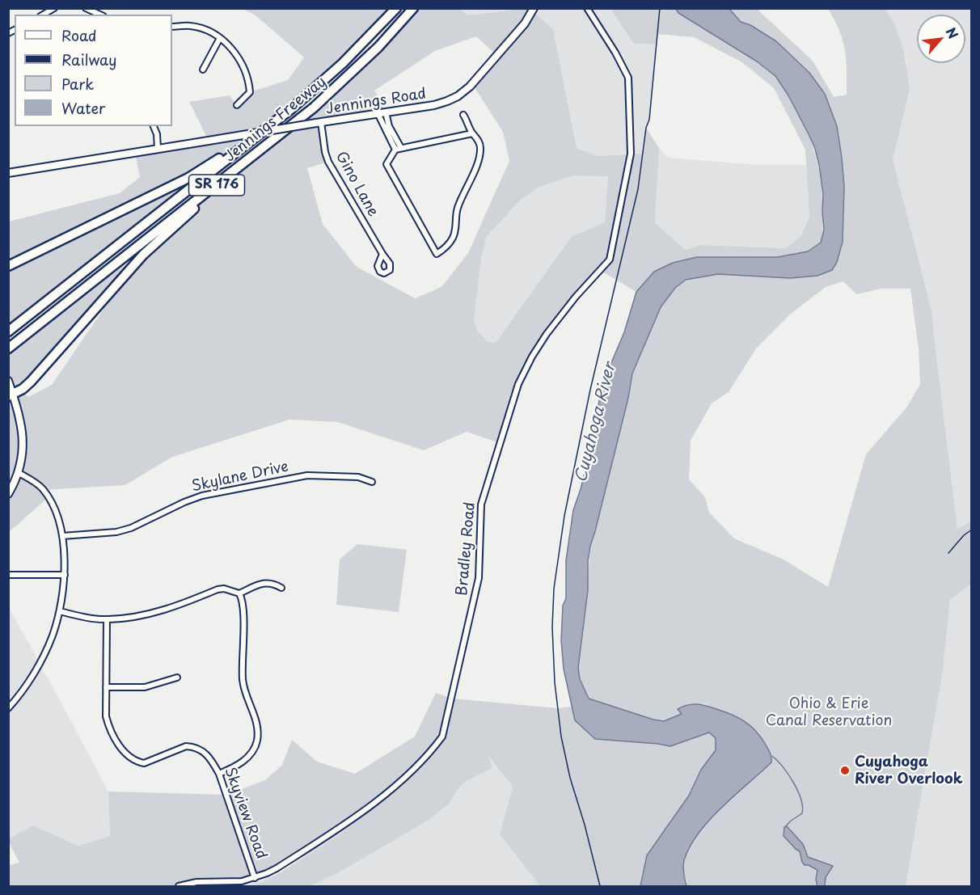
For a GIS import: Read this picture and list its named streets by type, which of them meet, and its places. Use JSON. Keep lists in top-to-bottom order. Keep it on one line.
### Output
{"streets":{"highway":["Jennings Freeway","SR 176"],"street":["Jennings Road","Gino Lane","Skylane Drive","Bradley Road","Skyview Road"]},"crossings":[["Jennings Road","Gino Lane"],["Bradley Road","Skyview Road"]],"water":["Cuyahoga River"],"parks":["Ohio & Erie Canal Reservation"],"places":["Cuyahoga River Overlook"],"legend":["Road","Railway","Park","Water"],"north":"top right"}
